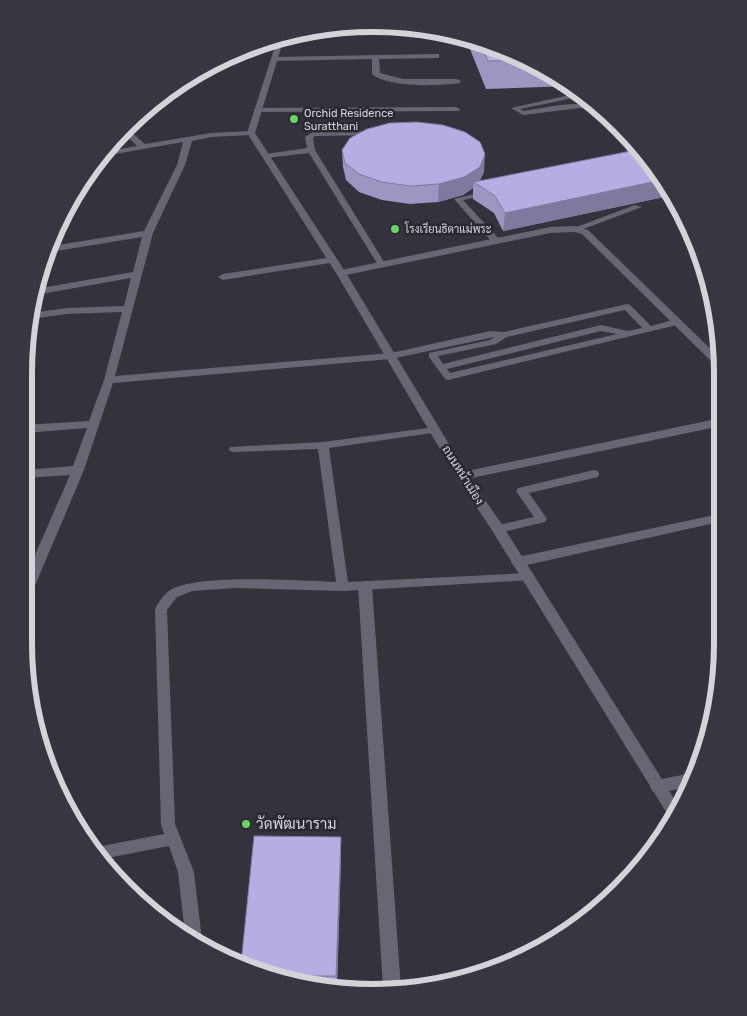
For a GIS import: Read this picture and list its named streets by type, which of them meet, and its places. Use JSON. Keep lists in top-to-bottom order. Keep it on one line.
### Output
{"streets":{"street":["ถนนหน้าเมือง"]},"places":["Orchid Residence Suratthani","โรงเรียนธิดาแม่พระ","วัดพัฒนาราม"]}
